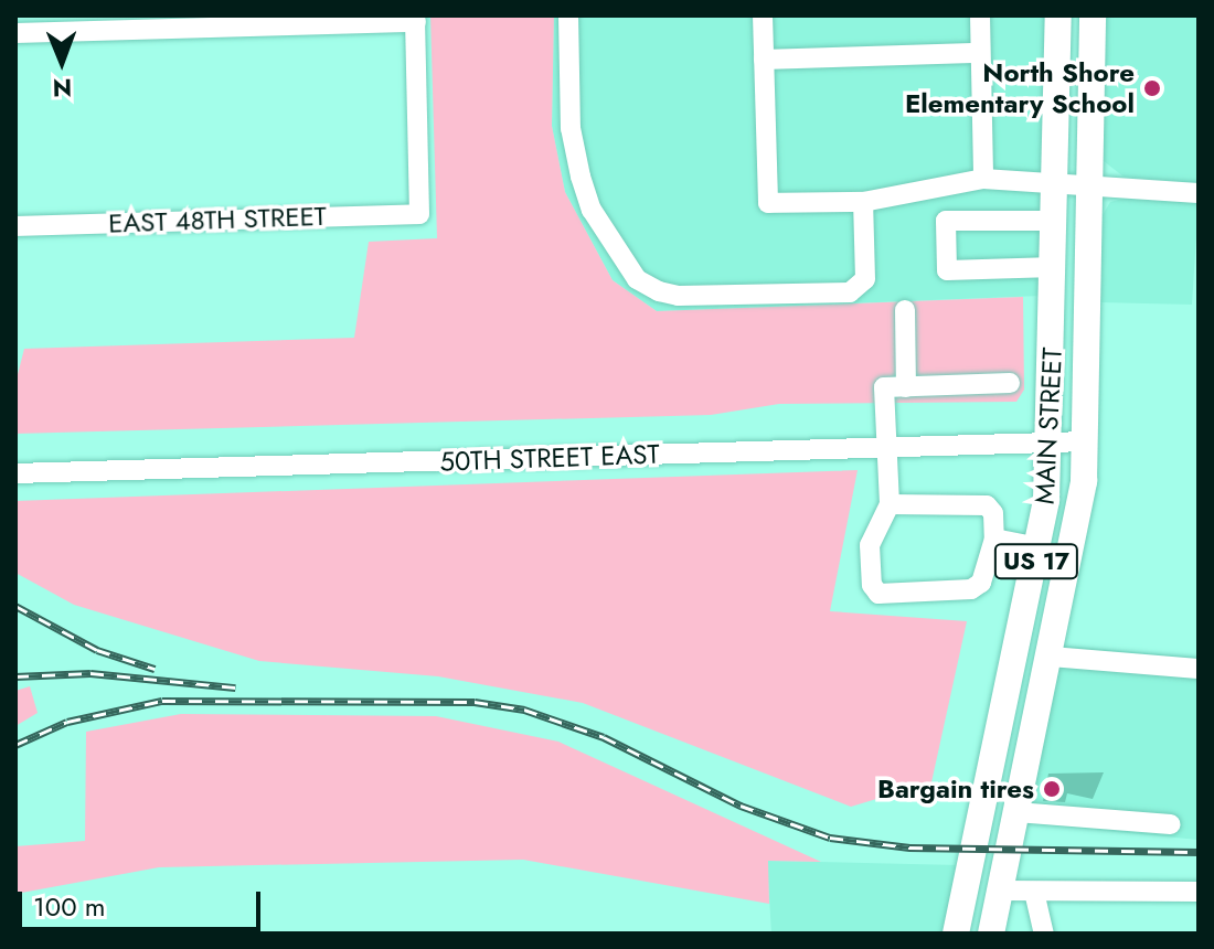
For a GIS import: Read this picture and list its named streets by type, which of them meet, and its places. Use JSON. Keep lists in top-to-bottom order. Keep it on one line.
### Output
{"streets":{"main road":["MAIN STREET","US 17"],"street":["EAST 48TH STREET","50TH STREET EAST"]},"crossings":[["MAIN STREET","50TH STREET EAST"]],"places":["North Shore Elementary School","Bargain tires"],"scale_bar":"100 m","north":"bottom"}
